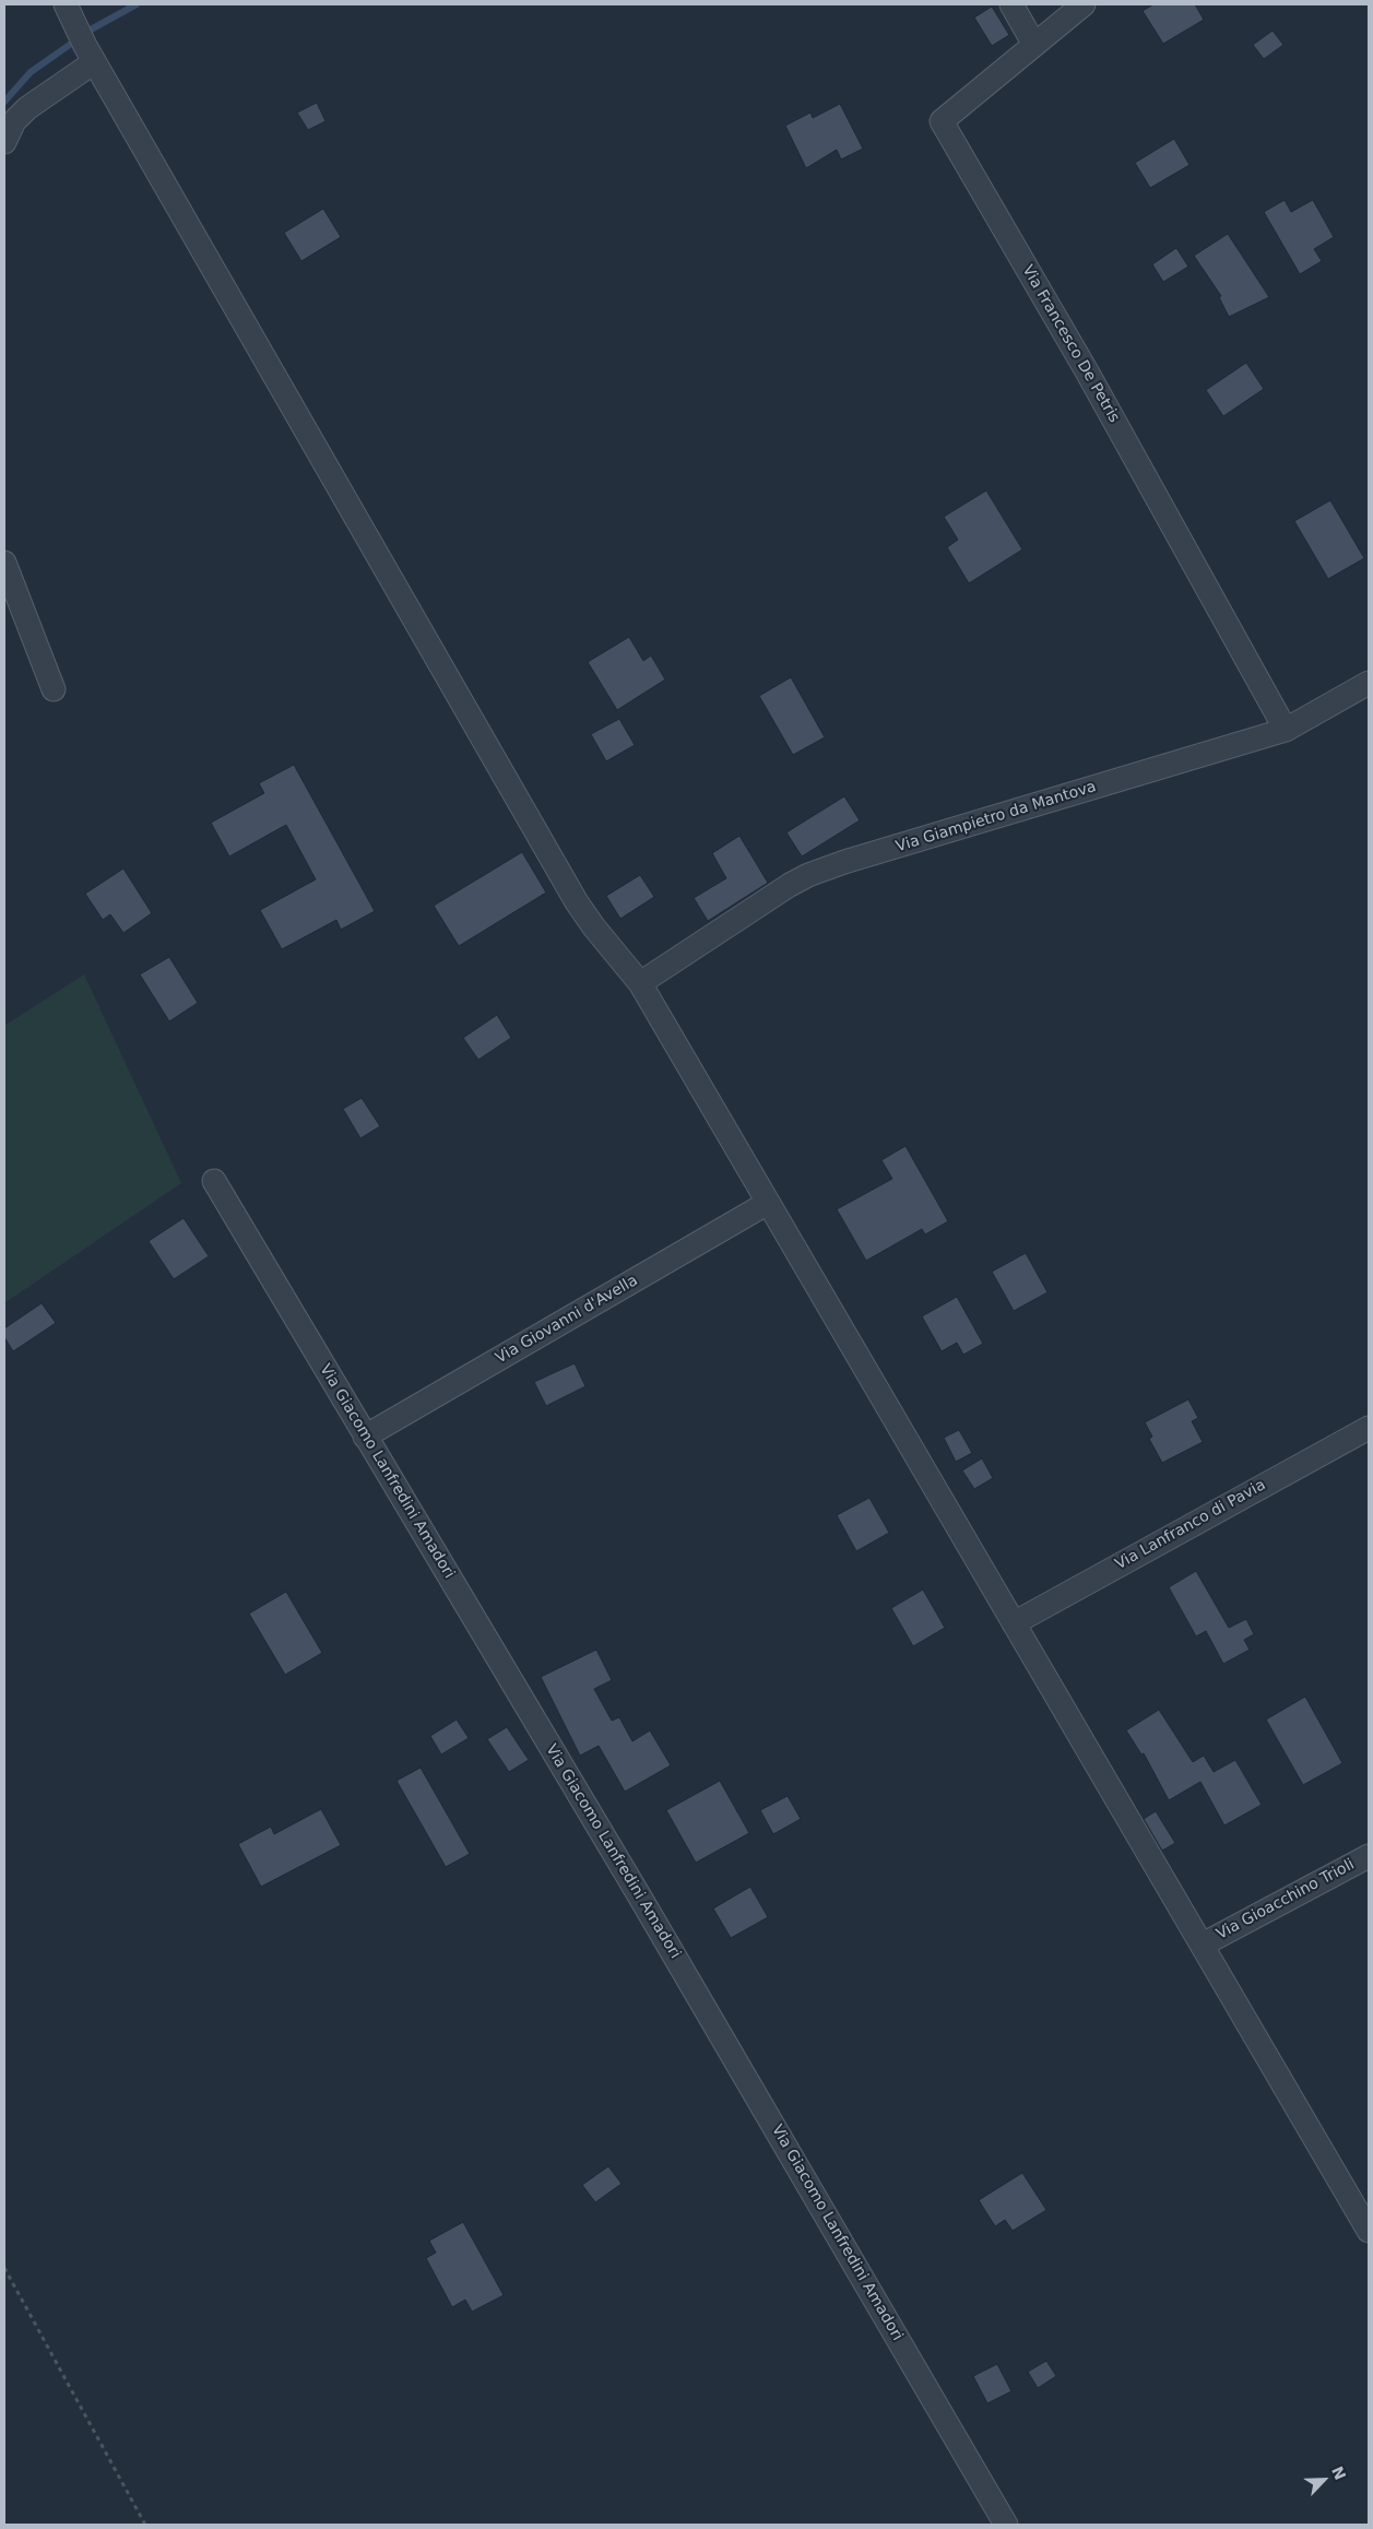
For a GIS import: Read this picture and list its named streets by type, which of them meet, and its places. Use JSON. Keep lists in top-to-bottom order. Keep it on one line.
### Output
{"streets":{"street":["Via Francesco De Petris","Via Giampietro da Mantova","Via Giovanni d'Avella","Via Giacomo Lanfredini Amadori","Via Lanfranco di Pavia","Via Gioacchino Trioli"]},"crossings":[["Via Francesco De Petris","Via Giampietro da Mantova"],["Via Giovanni d'Avella","Via Giacomo Lanfredini Amadori"]],"north":"top right"}
